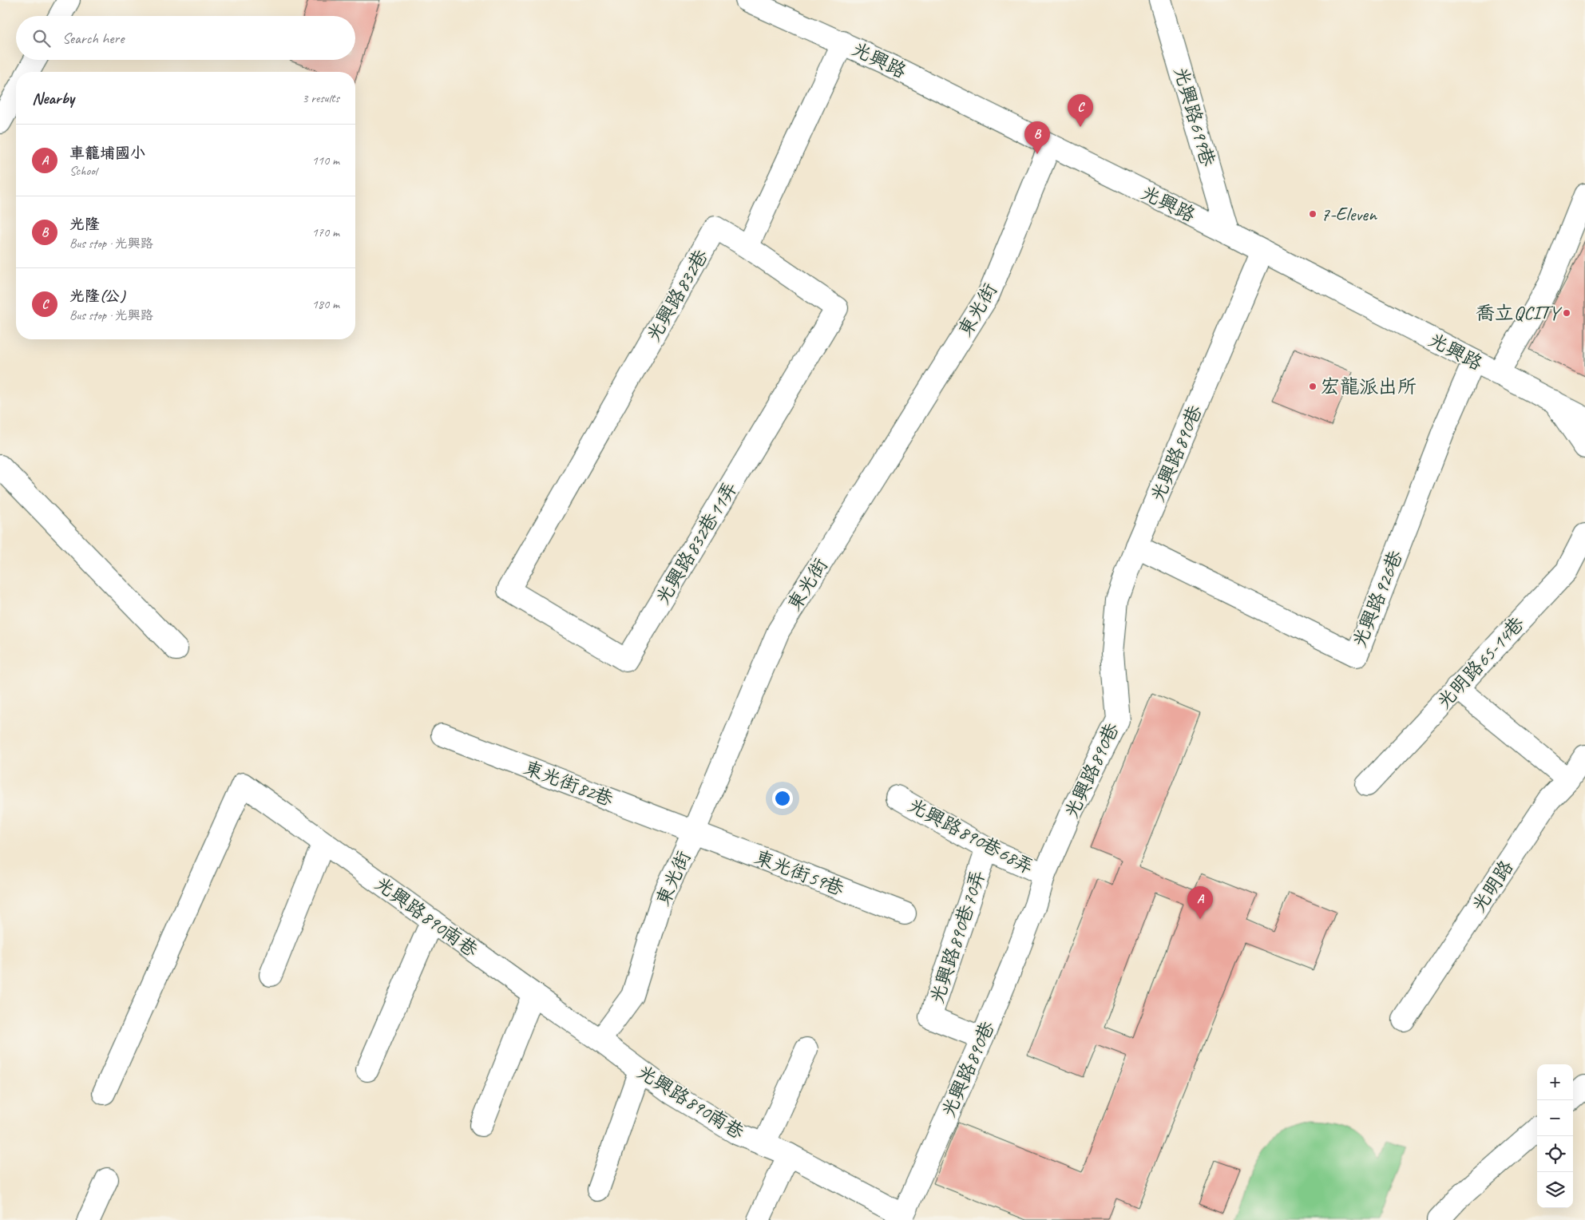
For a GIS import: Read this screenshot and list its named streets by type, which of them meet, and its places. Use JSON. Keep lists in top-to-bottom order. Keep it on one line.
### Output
{"streets":{"main road":["光興路","光興路699巷","光興路832巷","東光街","光興路890巷","光興路832巷11弄","光興路926巷","光明路65-14巷","東光街82巷","光興路890巷68弄","東光街59巷","光明路","光興路890南巷","光興路890巷70弄"]},"crossings":[["光興路","光興路699巷"],["光興路","東光街"],["光興路","光興路890巷"],["光興路","光興路926巷"],["光興路832巷","光興路832巷11弄"],["東光街","東光街82巷"],["東光街","東光街59巷"],["東光街","光興路890南巷"],["光興路890巷","光興路926巷"],["光興路890巷","光興路890巷68弄"],["光興路890巷","光興路890南巷"],["光興路890巷","光興路890巷70弄"],["東光街82巷","東光街59巷"],["光興路890巷68弄","光興路890巷70弄"]],"places":["7-Eleven","喬立QCITY","宏龍派出所"],"page":{"search":"Search here","heading":["Nearby","3 results"],"pins":["C","B","A"],"list":[{"mark":"A","name":"車籠埔國小","note":"School","value":"110 m"},{"mark":"B","name":"光隆","note":"Bus stop · 光興路","value":"170 m"},{"mark":"C","name":"光隆(公)","note":"Bus stop · 光興路","value":"180 m"}],"map_buttons":["+","−"]}}
